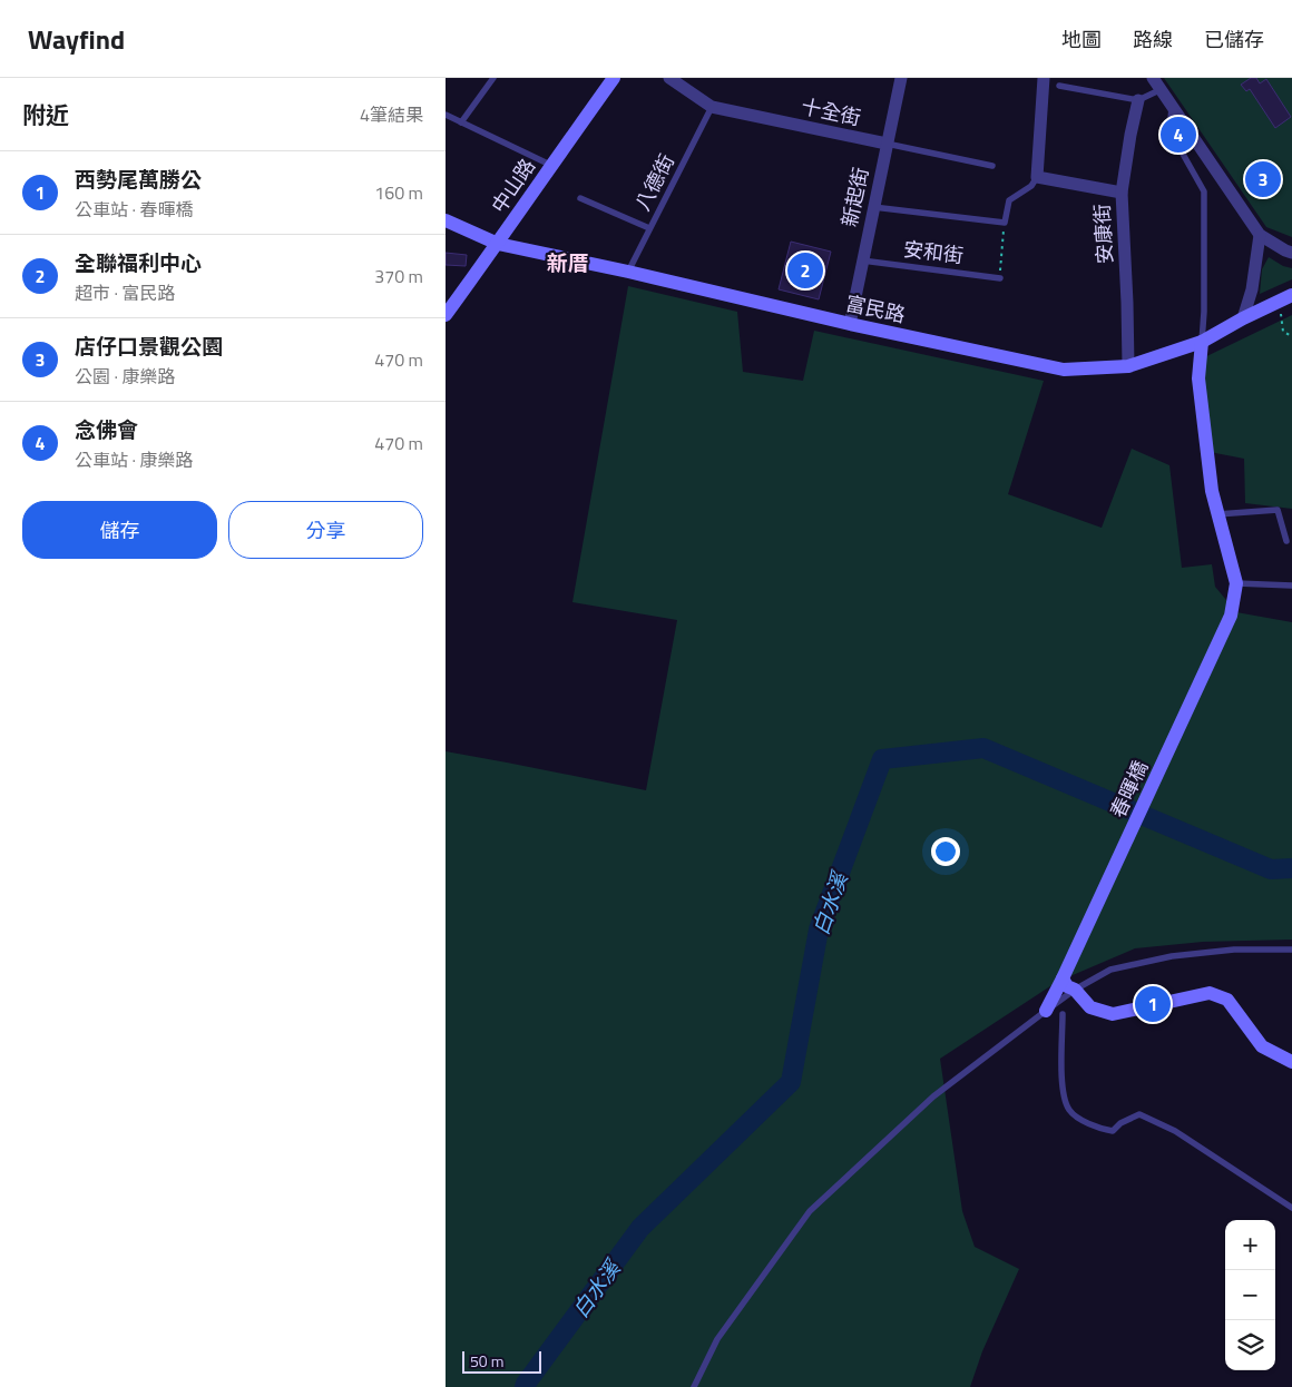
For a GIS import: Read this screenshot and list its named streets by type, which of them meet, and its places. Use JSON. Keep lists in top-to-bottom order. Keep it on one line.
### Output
{"streets":{"street":["十全街","中山路","新起街","安康街","富民路","春暉橋"],"lane":["八德街","安和街"]},"crossings":[["十全街","八德街"],["十全街","新起街"],["八德街","富民路"],["中山路","富民路"],["新起街","安和街"],["新起街","富民路"],["安康街","富民路"]],"districts":["新厝"],"water":["白水溪"],"scale_bar":"50 m","page":{"header":"Wayfind","nav":["地圖","路線","已儲存"],"heading":["附近","4筆結果"],"pins":["4","3","2","1"],"list":[{"mark":"1","name":"西勢尾萬勝公","note":"公車站 · 春暉橋","value":"160 m"},{"mark":"2","name":"全聯福利中心","note":"超市 · 富民路","value":"370 m"},{"mark":"3","name":"店仔口景觀公園","note":"公園 · 康樂路","value":"470 m"},{"mark":"4","name":"念佛會","note":"公車站 · 康樂路","value":"470 m"}],"buttons":["儲存","分享"],"map_buttons":["+","−"],"scale":"50 m"}}
